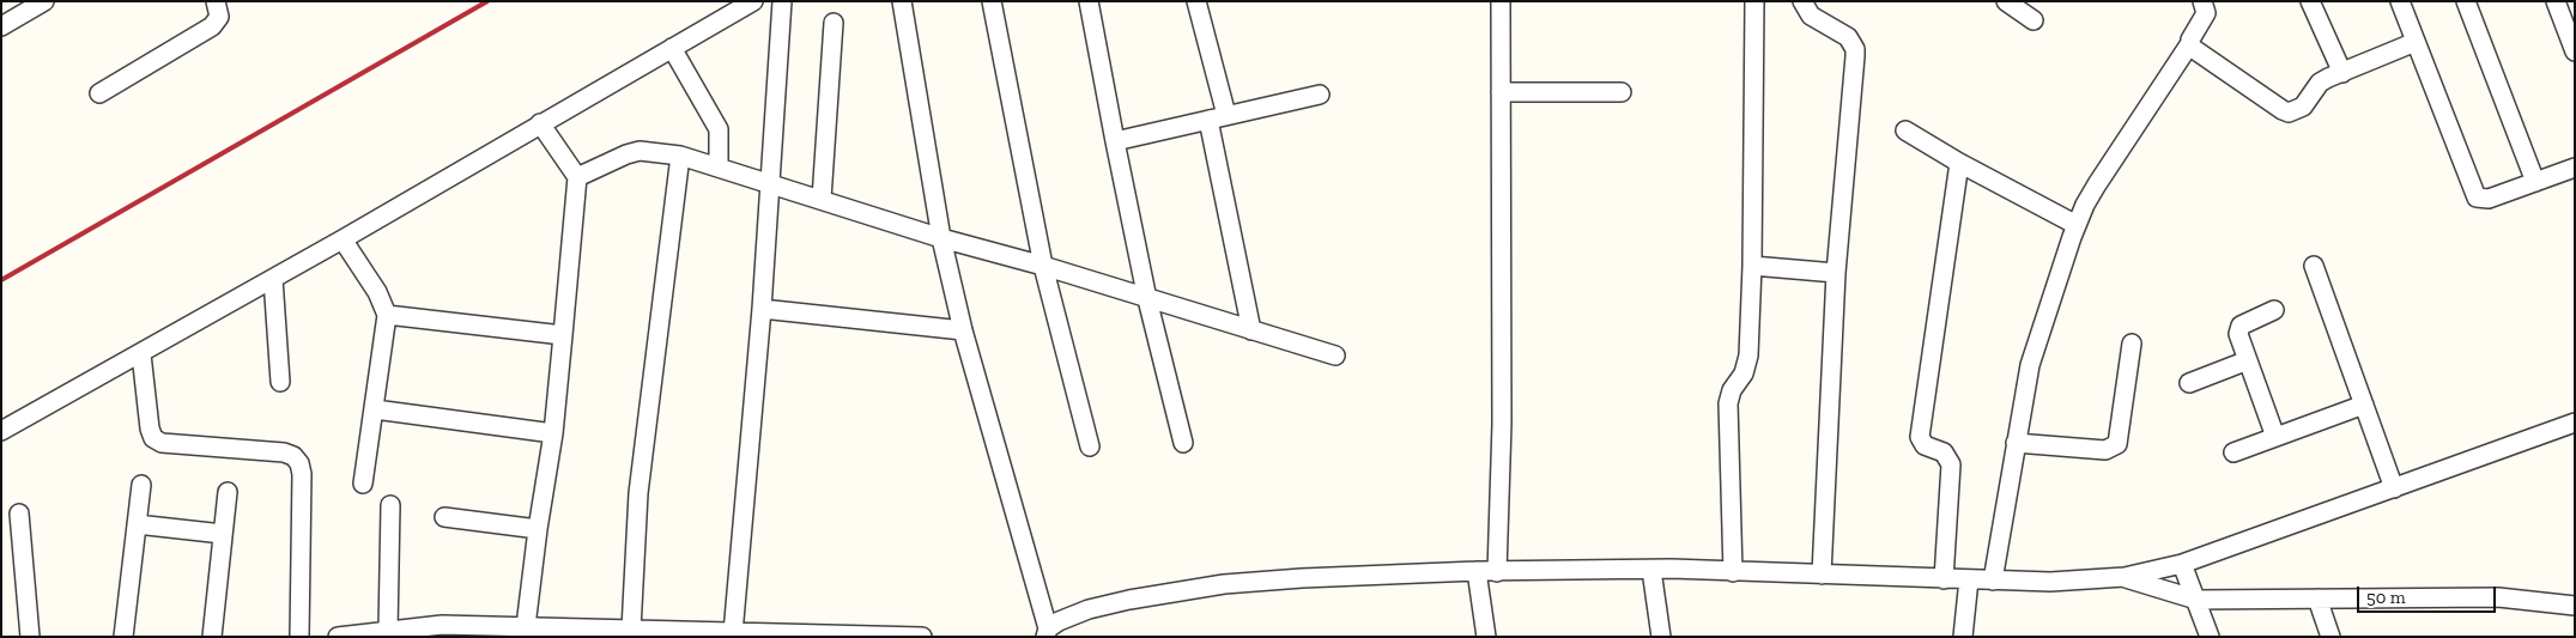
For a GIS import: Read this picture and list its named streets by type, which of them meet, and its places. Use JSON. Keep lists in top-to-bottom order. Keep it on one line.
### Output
{"scale_bar":"50 m"}
